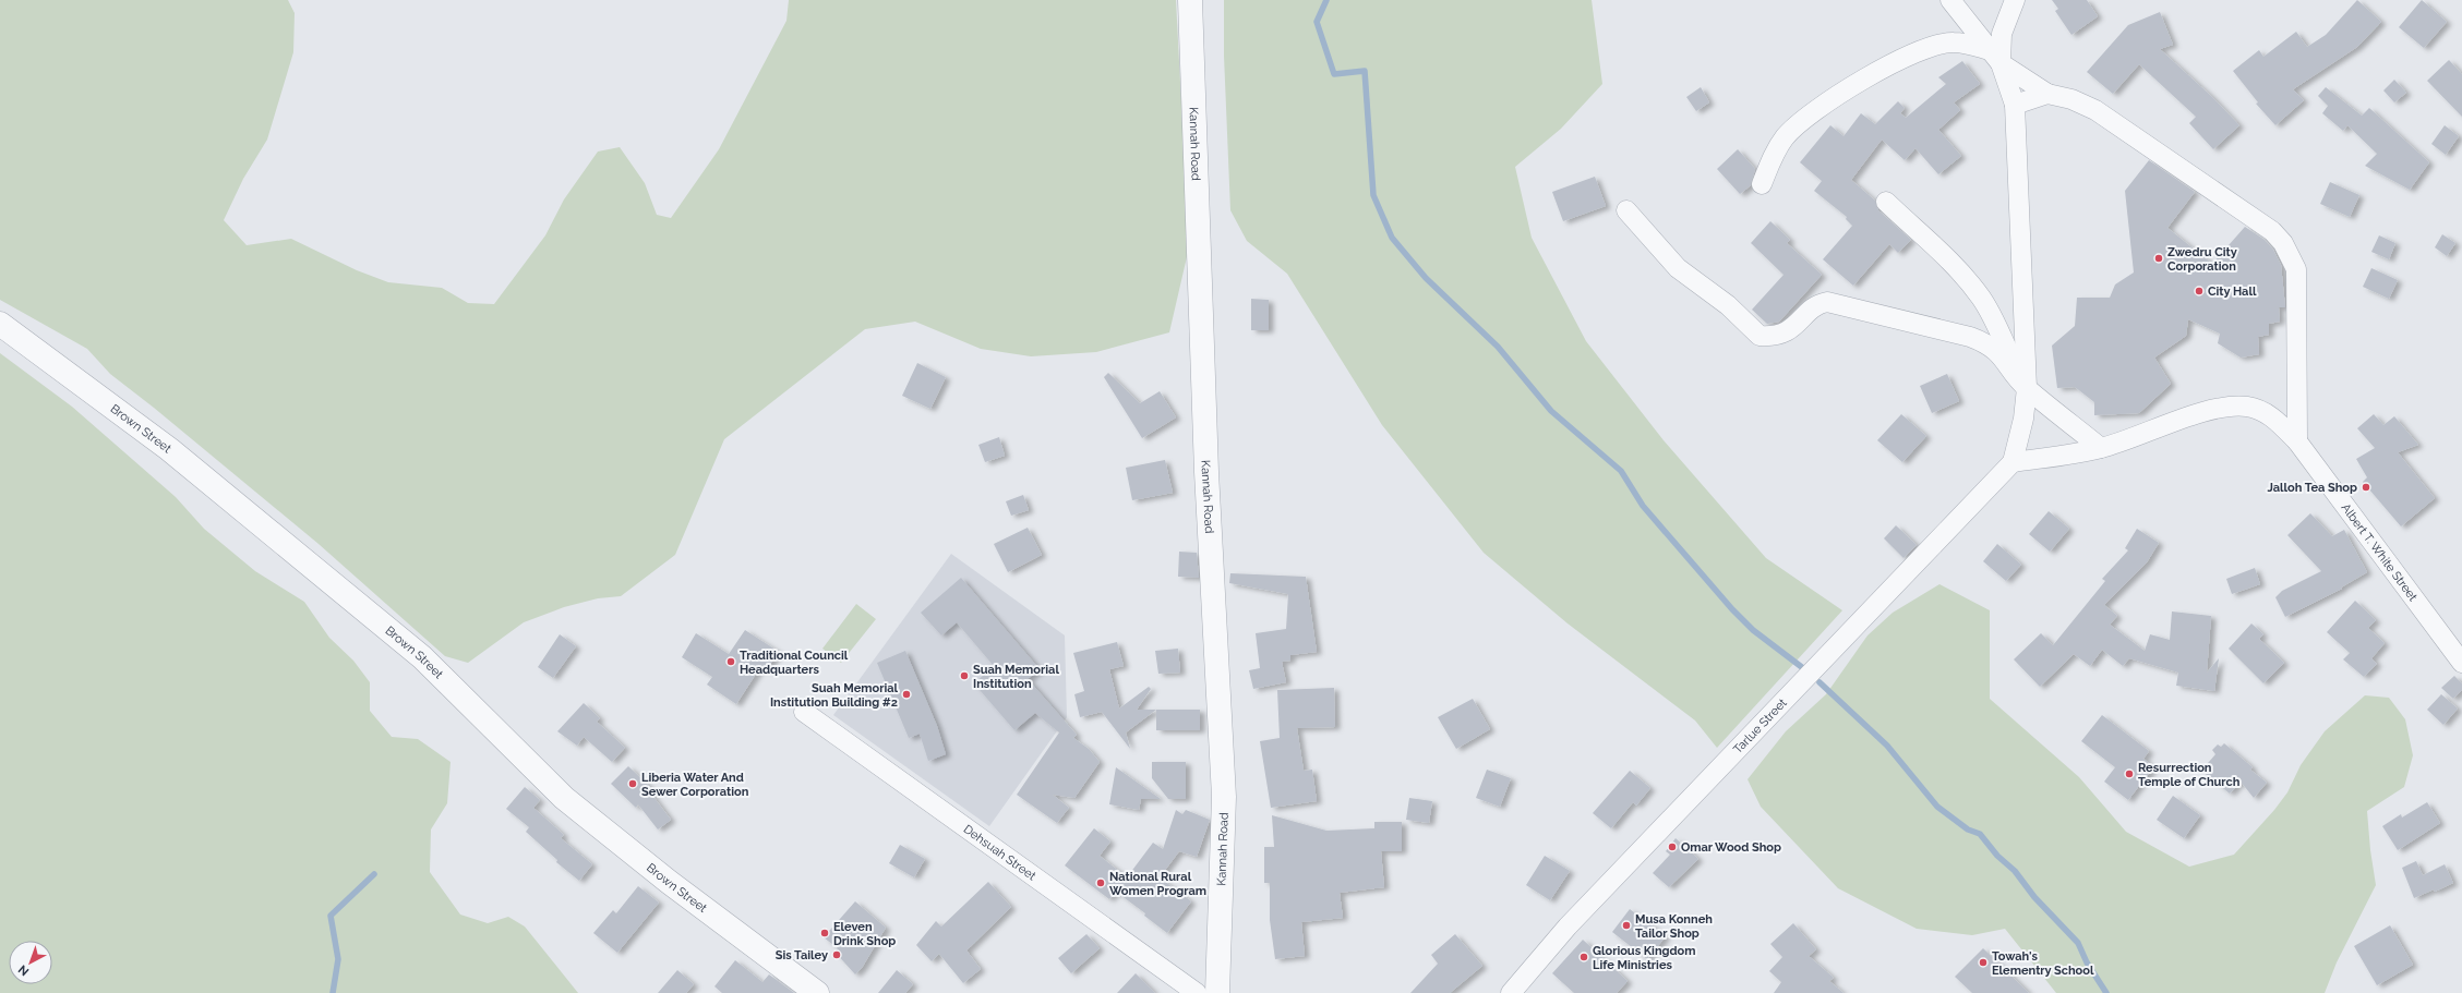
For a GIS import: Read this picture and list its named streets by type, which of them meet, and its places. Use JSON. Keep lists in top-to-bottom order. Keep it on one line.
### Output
{"streets":{"street":["Kannah Road","Brown Street","Albert T. White Street","Tarlue Street","Dehsuah Street"]},"crossings":[["Albert T. White Street","Tarlue Street"]],"places":["Zwedru City Corporation","City Hall","Jalloh Tea Shop","Traditional Council Headquarters","Suah Memorial Institution","Suah Memorial Institution Building #2","Resurrection Temple of Church","Liberia Water And Sewer Corporation","Omar Wood Shop","National Rural Women Program","Musa Konneh Tailor Shop","Eleven Drink Shop","Sis Tailey","Glorious Kingdom Life Ministries","Towah's Elementry School"],"north":"bottom left"}
